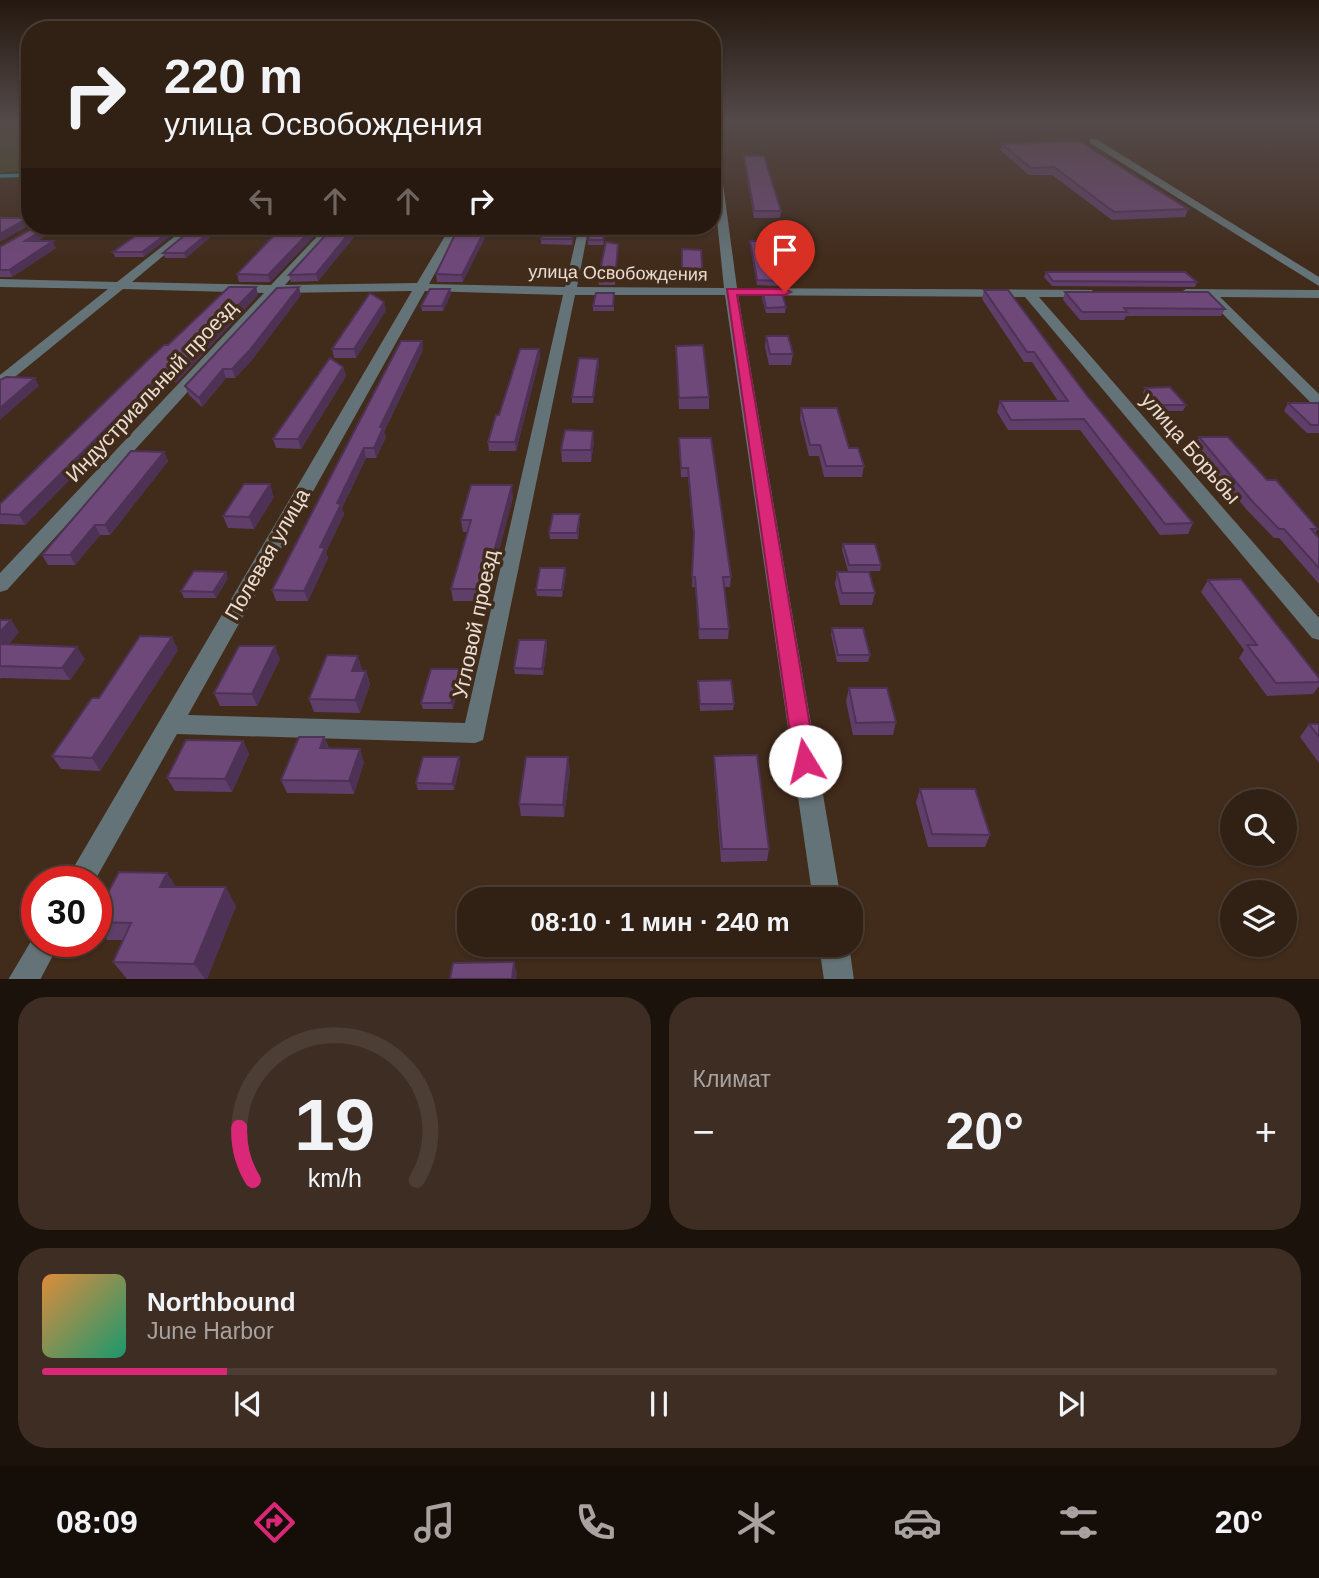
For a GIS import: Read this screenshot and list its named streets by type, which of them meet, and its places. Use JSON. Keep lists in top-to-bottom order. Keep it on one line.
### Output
{"streets":{"street":["улица Освобождения","Индустриальный проезд","улица Борьбы","Полевая улица","Угловой проезд"]},"crossings":[["улица Освобождения","Индустриальный проезд"],["улица Освобождения","улица Борьбы"],["улица Освобождения","Полевая улица"],["улица Освобождения","Угловой проезд"],["Полевая улица","Угловой проезд"]],"page":{"turn":["220 m","улица Освобождения"],"limit":"30","trip":"08:10 · 1 мин · 240 m","tile":"Климат","heat":["−","20°","+"],"song":["Northbound","June Harbor"],"tabs":["08:09","20°"],"gauge":["19","km/h"]}}
